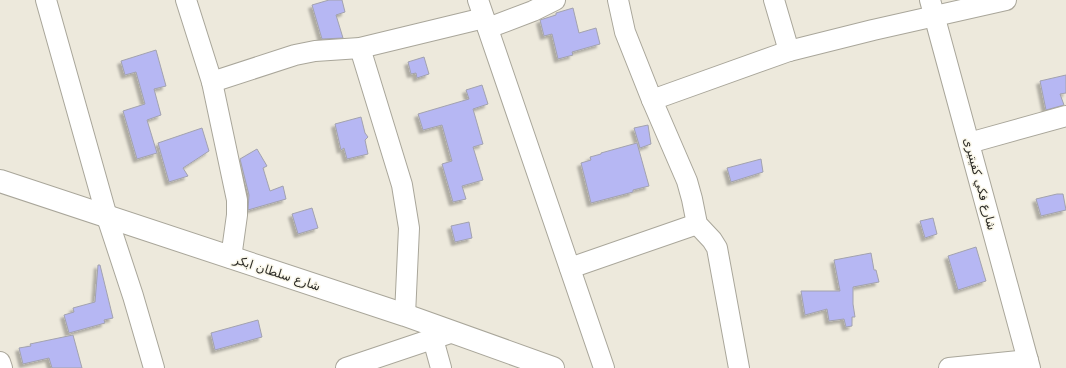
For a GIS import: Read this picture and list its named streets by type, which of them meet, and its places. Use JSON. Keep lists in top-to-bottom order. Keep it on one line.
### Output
{"streets":{"highway":["شارع سلطان ابكر"],"street":["شارع فكي كفيتيرى"]}}
